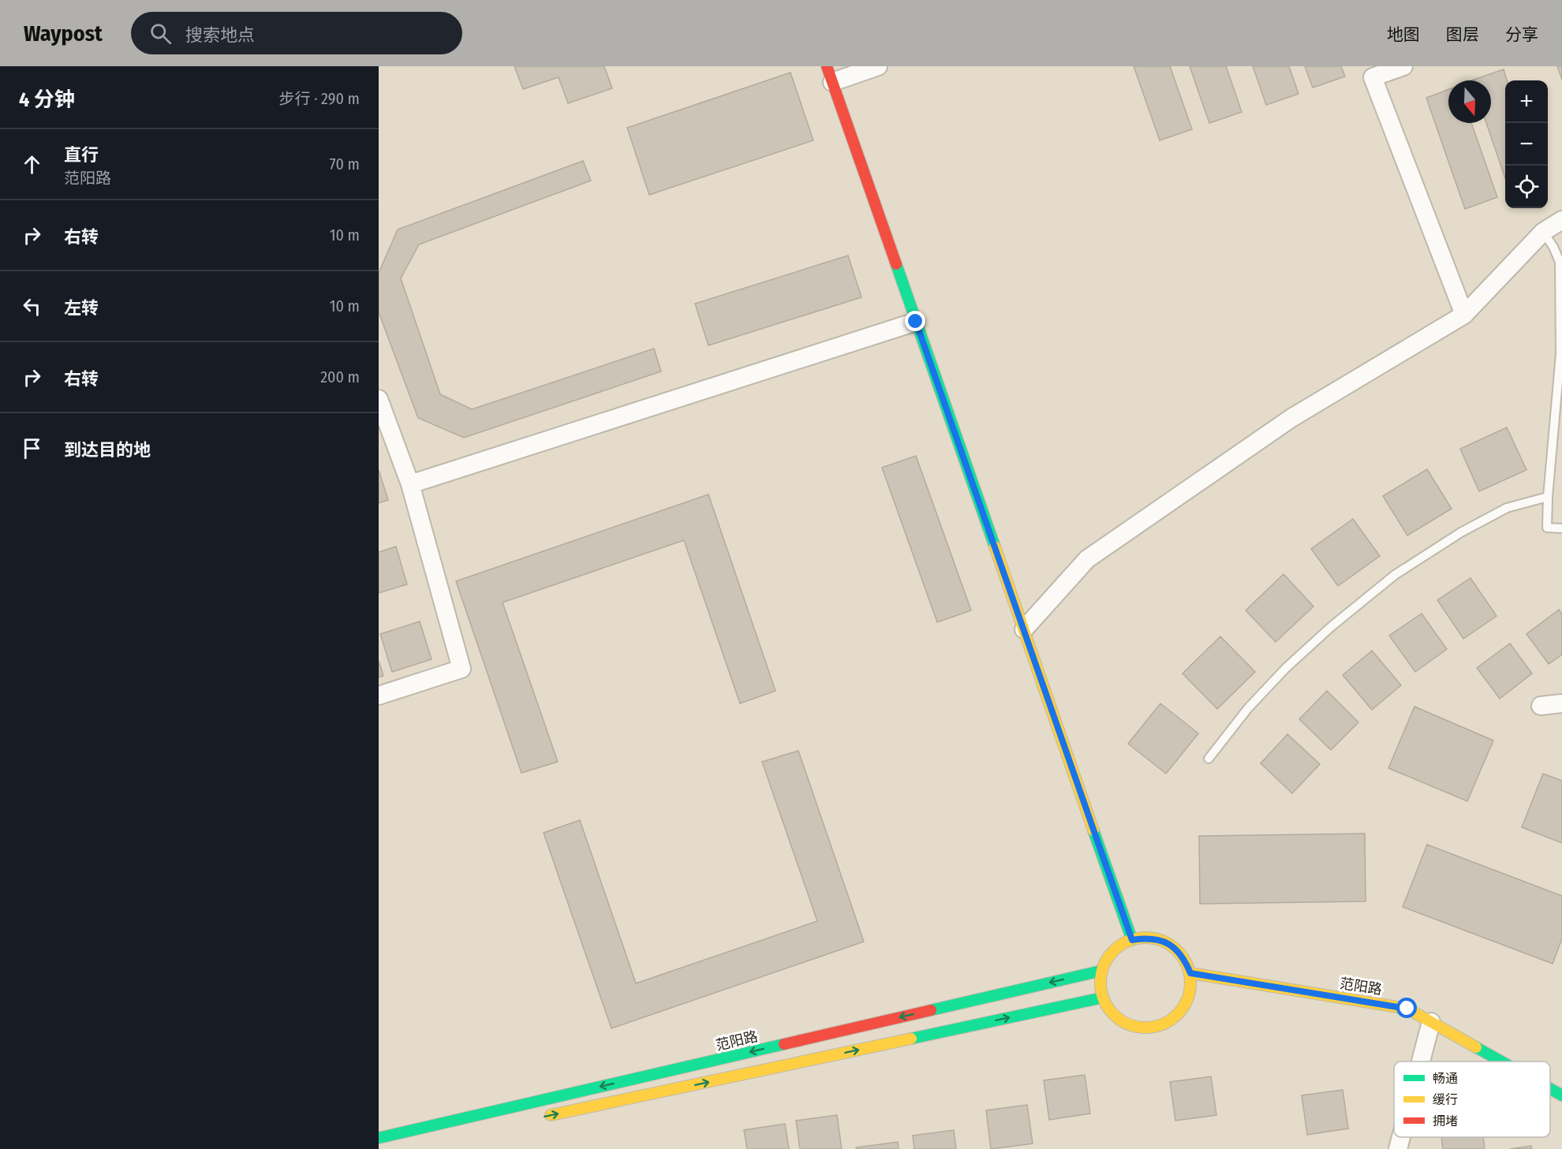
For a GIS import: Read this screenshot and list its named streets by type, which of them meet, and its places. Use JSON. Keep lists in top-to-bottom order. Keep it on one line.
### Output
{"streets":{"street":["范阳路"]},"legend":["畅通","缓行","拥堵"],"north":"bottom","page":{"header":"Waypost","search":"搜索地点","nav":["地图","图层","分享"],"heading":["4 分钟","步行 · 290 m"],"map_buttons":["+","−"],"list":[["直行","范阳路","70 m"],["右转","10 m"],["左转","10 m"],["右转","200 m"],"到达目的地"]}}
